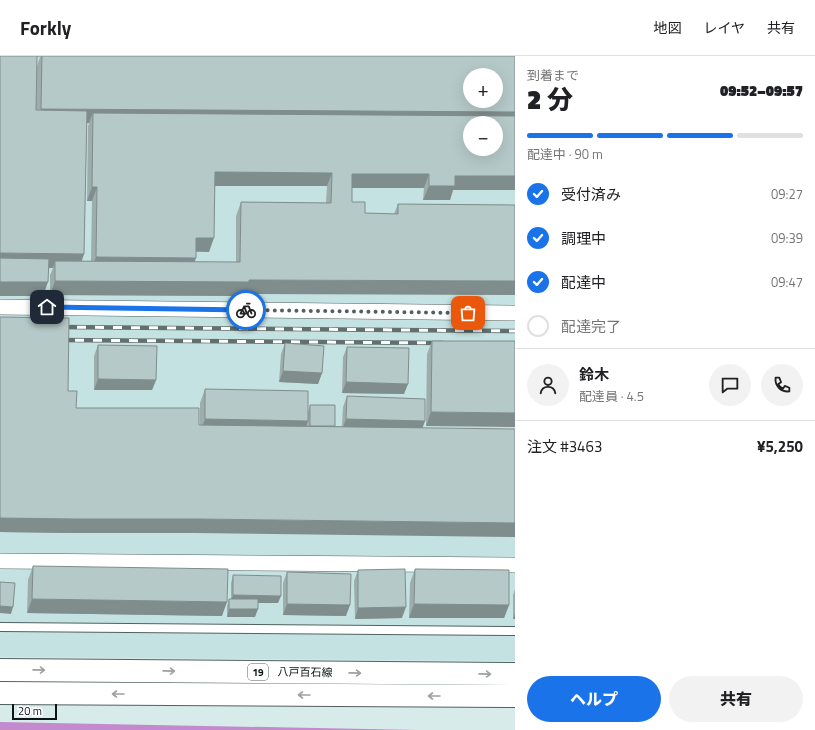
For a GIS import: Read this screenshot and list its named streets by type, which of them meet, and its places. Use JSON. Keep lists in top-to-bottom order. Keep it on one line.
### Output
{"streets":{"main road":["19","八戸百石線"]},"scale_bar":"20 m","page":{"header":"Forkly","nav":["地図","レイヤ","共有"],"heading":["2 分","到着まで","09:52–09:57"],"panel":["鈴木","配達員 · 4.5","注文 #3463","¥5,250"],"map_buttons":["+","−"],"bar":"配達中 · 90 m","list":[["受付済み","09:27"],["調理中","09:39"],["配達中","09:47"],"配達完了"],"buttons":["ヘルプ","共有"],"scale":"20 m"}}
